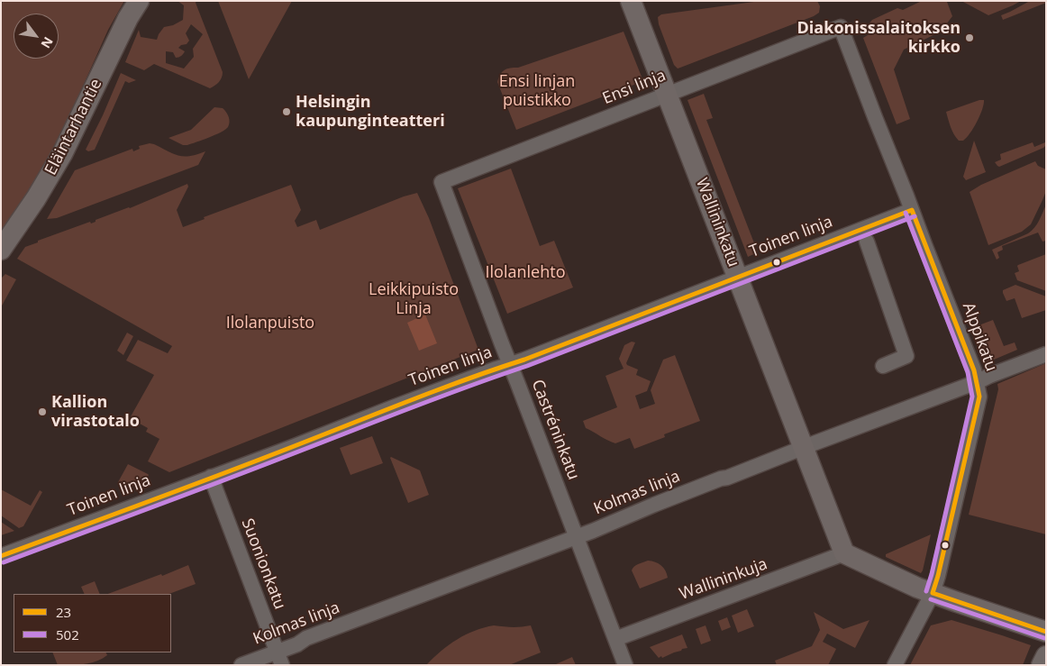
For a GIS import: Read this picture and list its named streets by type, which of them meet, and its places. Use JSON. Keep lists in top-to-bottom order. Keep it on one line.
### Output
{"streets":{"main road":["Eläintarhantie","Wallininkatu"],"street":["Ensi linja","Toinen linja","Alppikatu","Castréninkatu","Kolmas linja","Suonionkatu","Wallininkuja"]},"crossings":[["Ensi linja","Wallininkatu"],["Ensi linja","Alppikatu"],["Ensi linja","Castréninkatu"],["Wallininkatu","Toinen linja"],["Wallininkatu","Kolmas linja"],["Wallininkatu","Wallininkuja"],["Toinen linja","Alppikatu"],["Toinen linja","Castréninkatu"],["Toinen linja","Suonionkatu"],["Alppikatu","Kolmas linja"],["Castréninkatu","Kolmas linja"],["Castréninkatu","Wallininkuja"],["Kolmas linja","Suonionkatu"]],"parks":["Ensi linjan puistikko","Ilolanlehto","Leikkipuisto Linja","Ilolanpuisto"],"places":["Diakonissalaitoksen kirkko","Helsingin kaupunginteatteri","Kallion virastotalo"],"lines":["transit line 23","transit line 502"],"legend":["23","502"],"north":"bottom right"}
